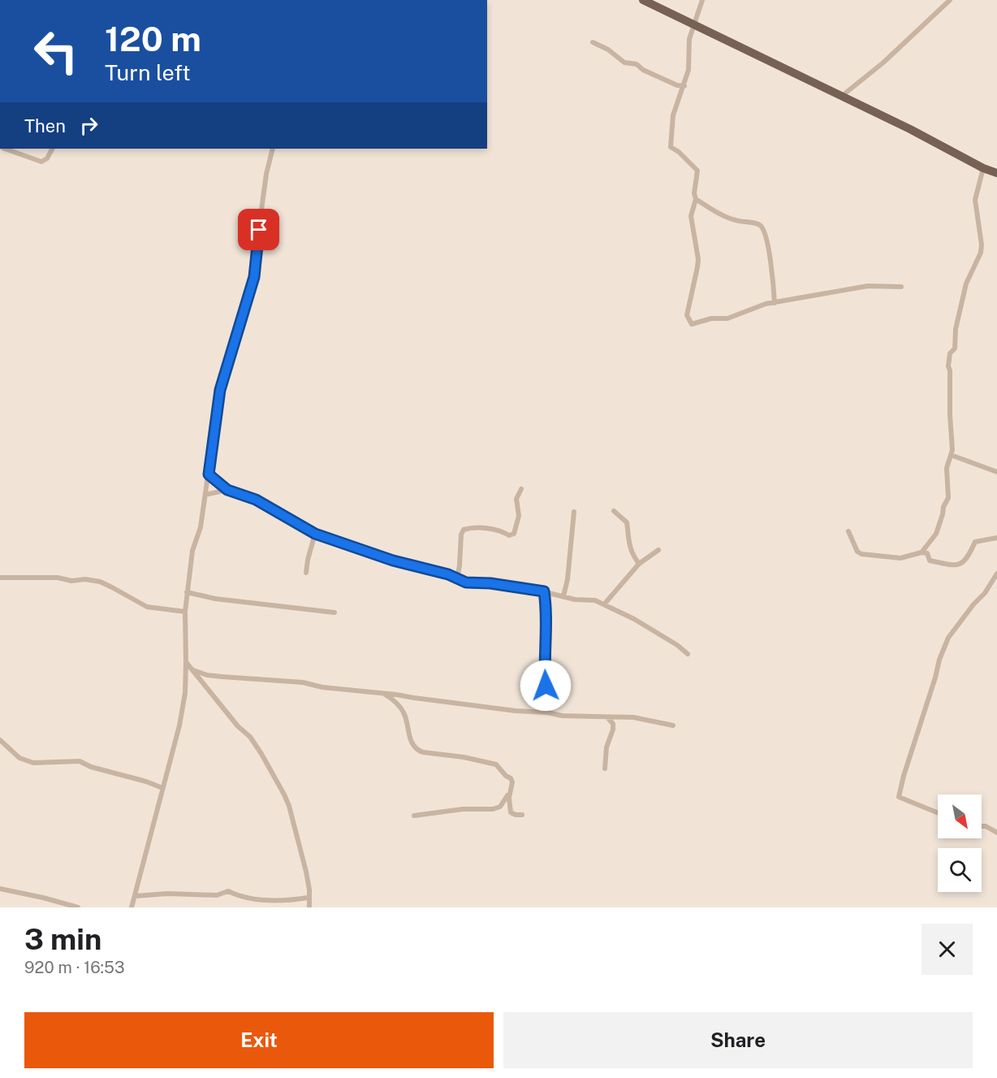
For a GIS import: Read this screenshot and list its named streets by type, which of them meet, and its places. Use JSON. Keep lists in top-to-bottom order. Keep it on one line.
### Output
{"north":"bottom right","page":{"turn":["120 m","Turn left"],"then":"Then","heading":["3 min","920 m · 16:53"],"buttons":["Exit","Share"]}}
